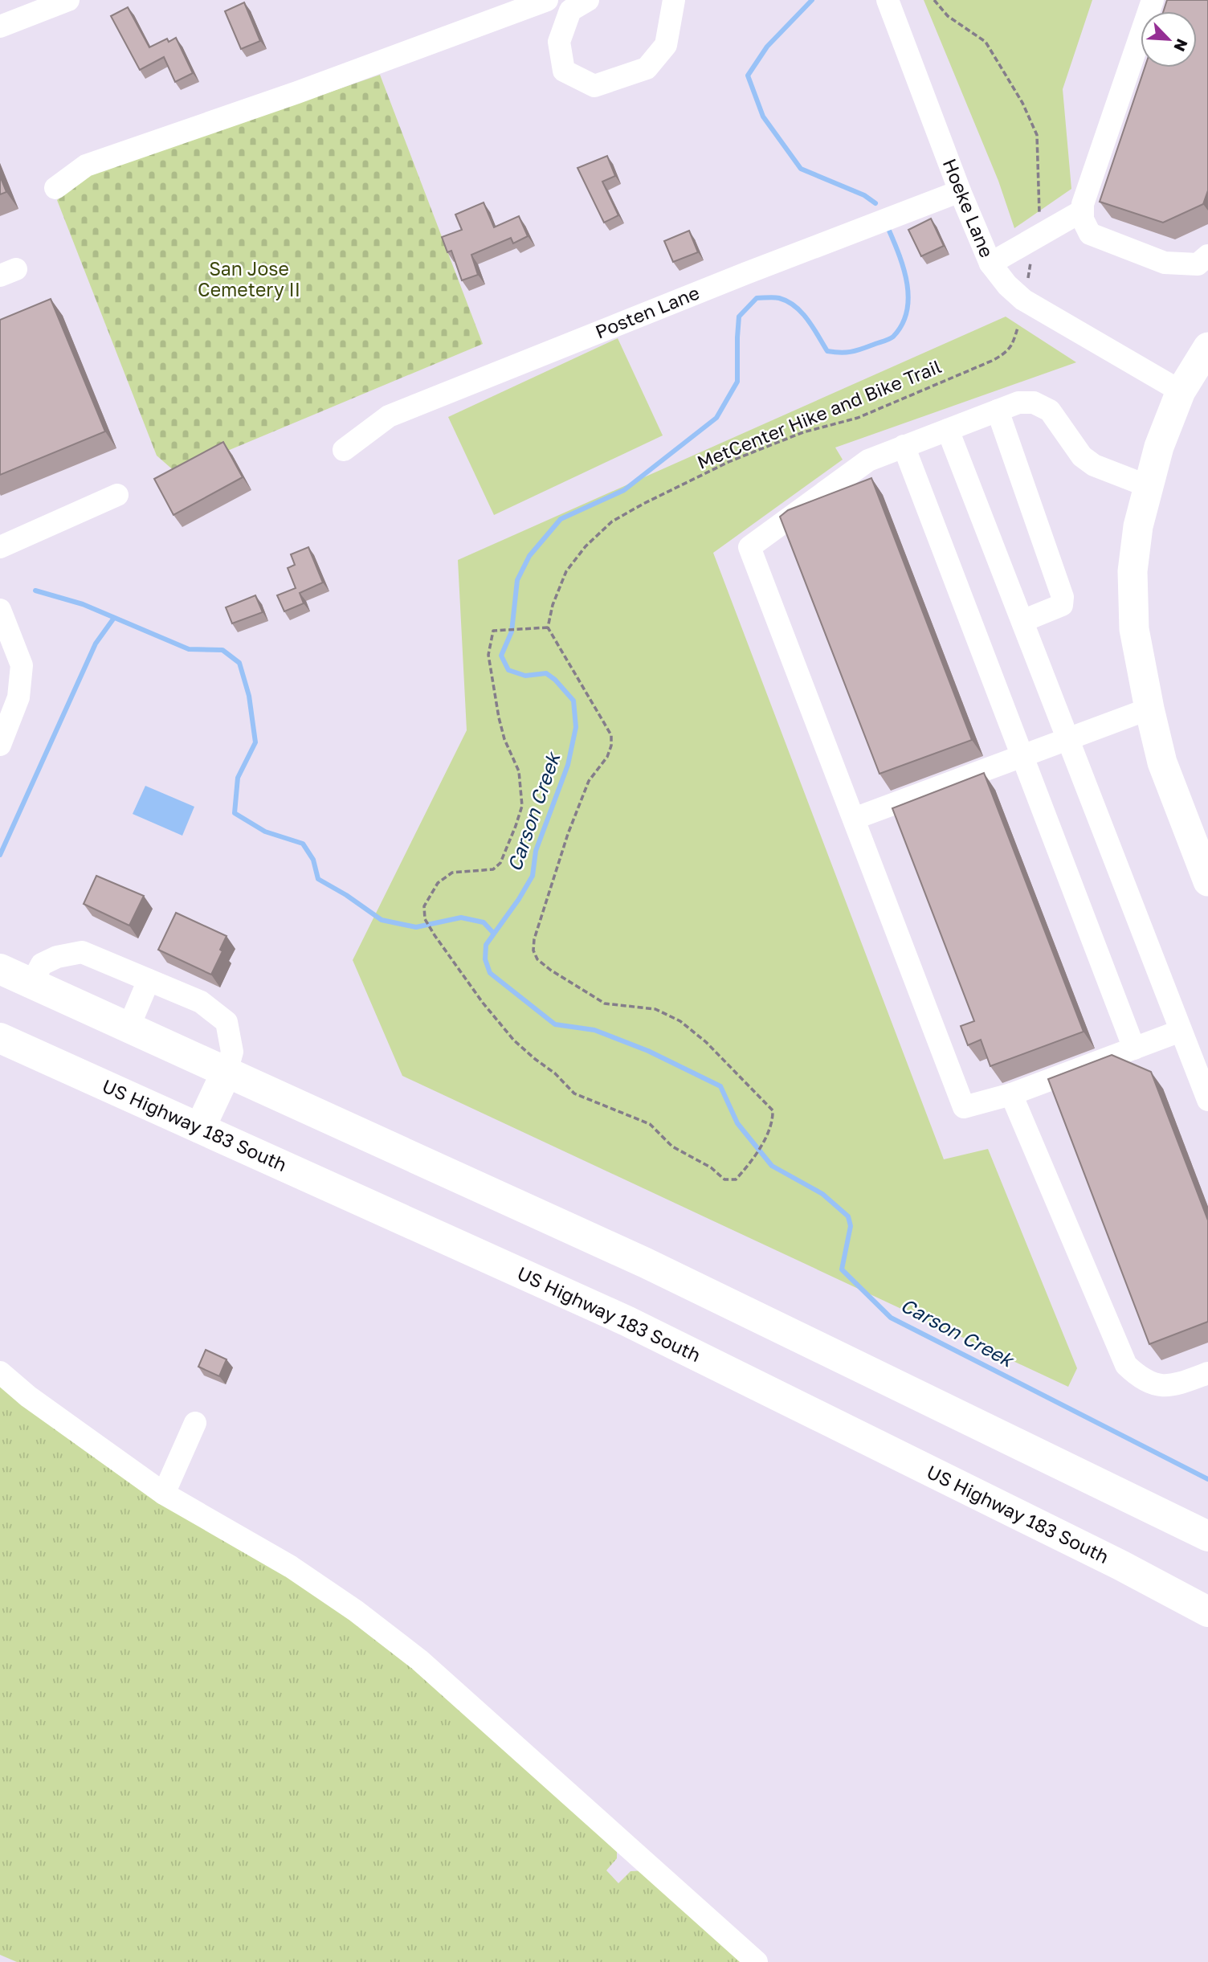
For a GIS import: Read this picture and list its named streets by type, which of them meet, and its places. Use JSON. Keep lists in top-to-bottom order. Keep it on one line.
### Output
{"streets":{"highway":["US Highway 183 South"],"street":["Hoeke Lane","Posten Lane"],"path":["MetCenter Hike and Bike Trail"]},"crossings":[["Hoeke Lane","Posten Lane"]],"water":["Carson Creek"],"parks":["San Jose Cemetery II"],"north":"bottom right"}
